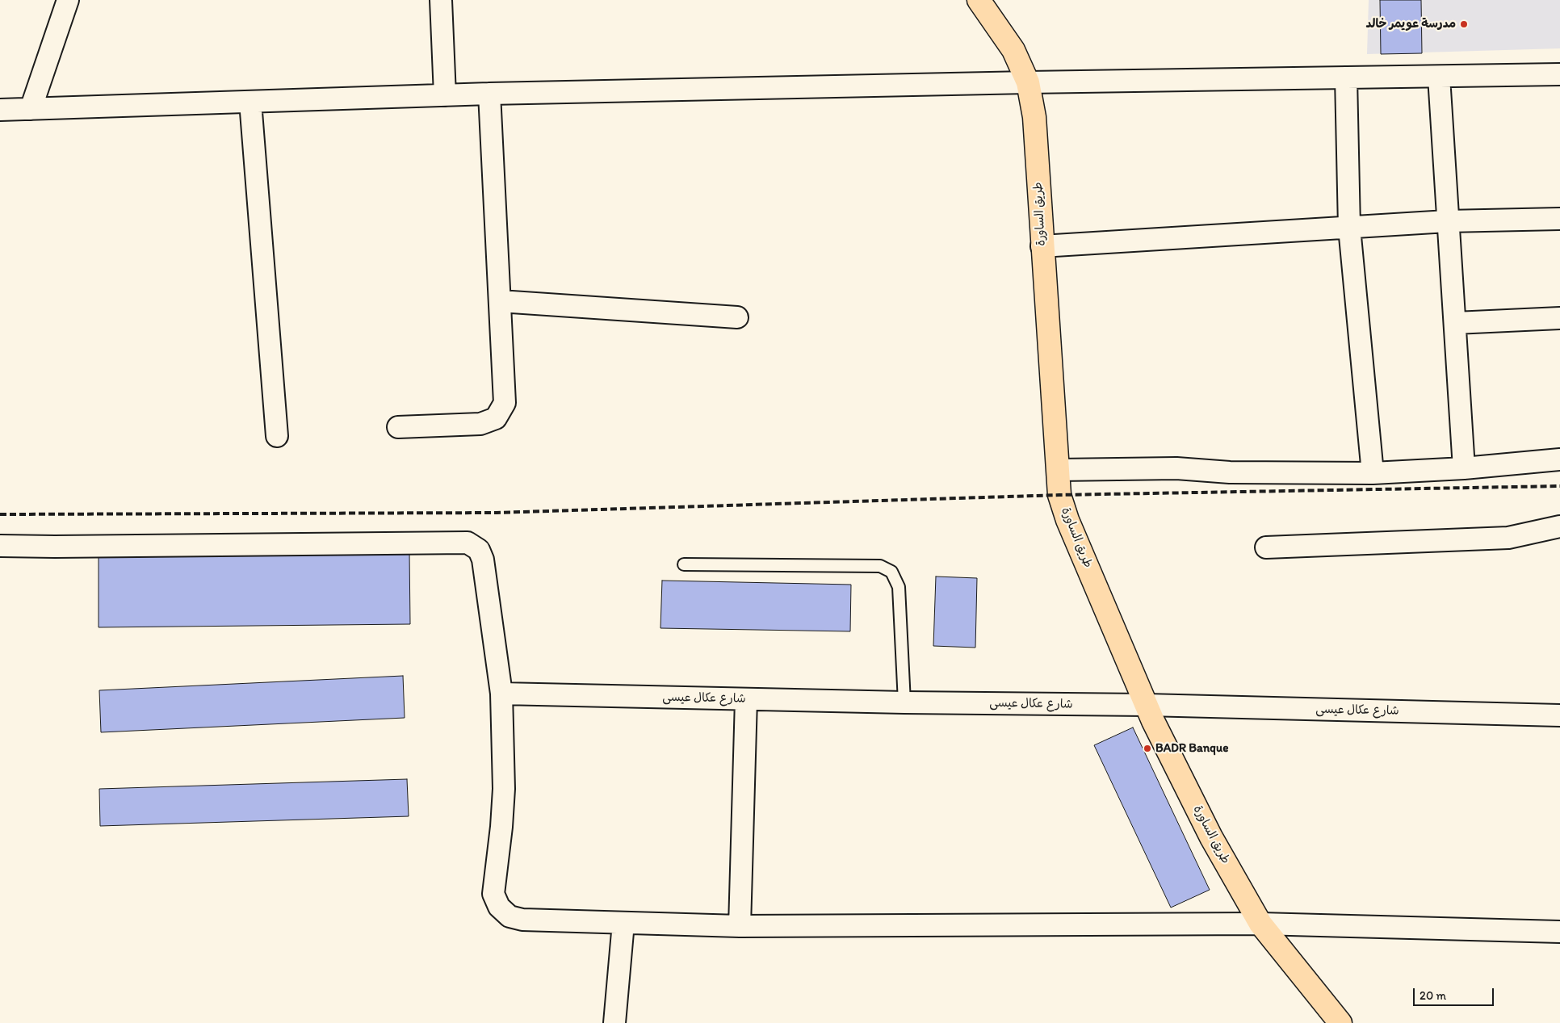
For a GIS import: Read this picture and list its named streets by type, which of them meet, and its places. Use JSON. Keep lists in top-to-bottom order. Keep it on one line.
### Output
{"streets":{"main road":["طريق الساورة"],"street":["شارع عكال عيسى"]},"crossings":[["طريق الساورة","شارع عكال عيسى"]],"places":["مدرسة عويمر خالد","BADR Banque"],"scale_bar":"20 m"}
